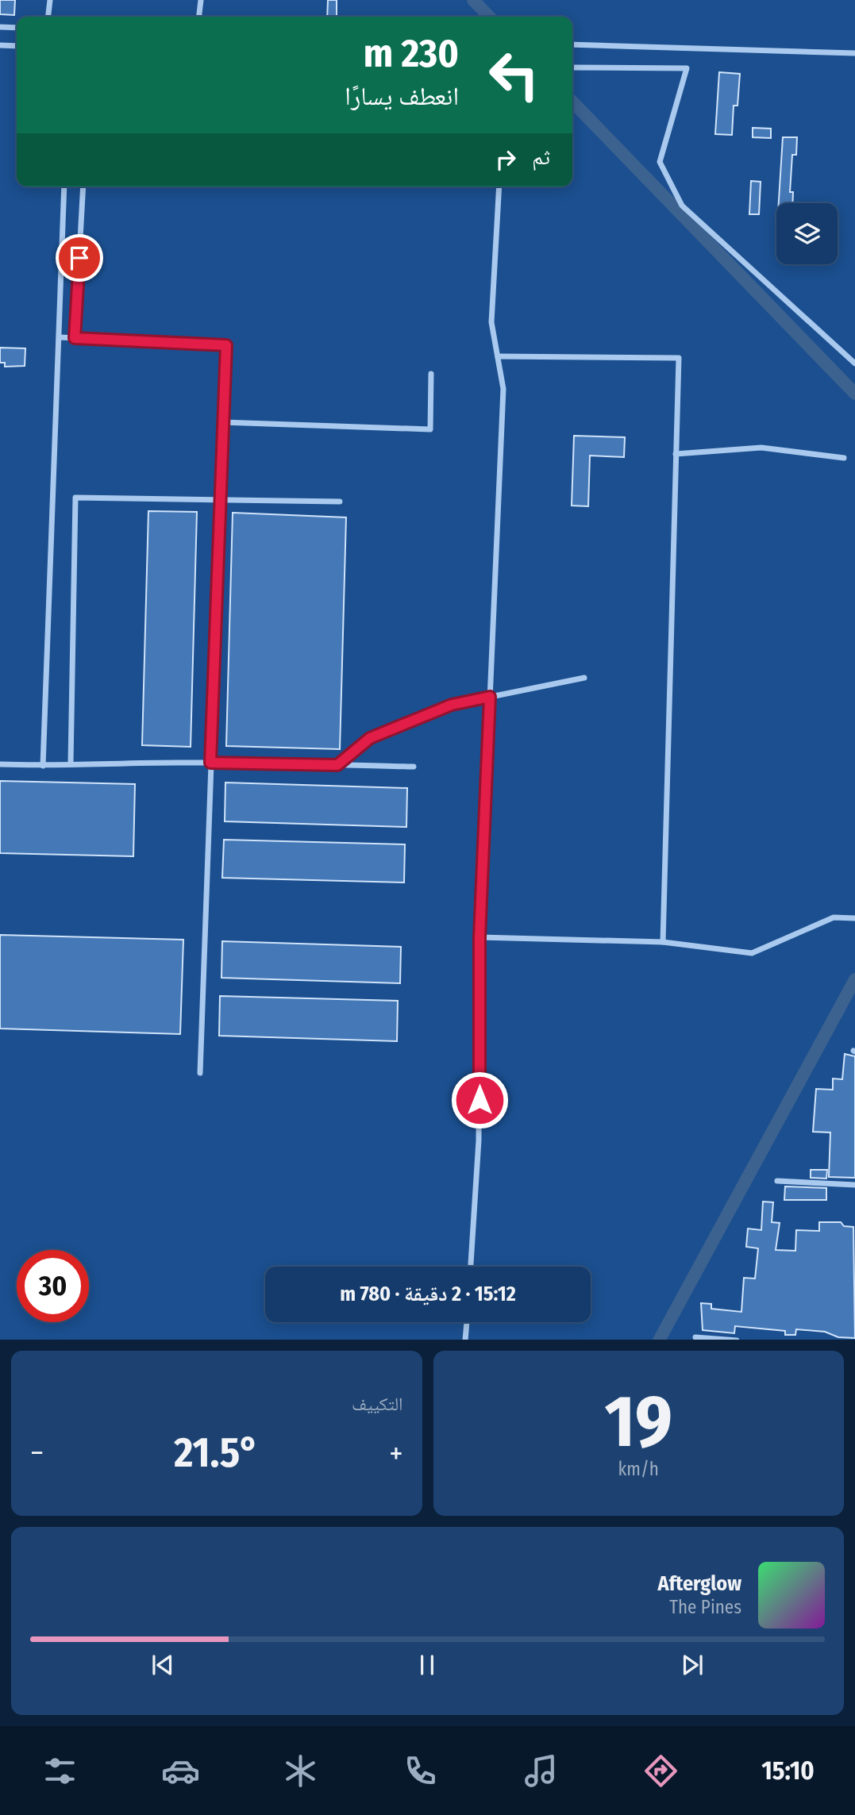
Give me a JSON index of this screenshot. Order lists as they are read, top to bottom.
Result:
{
  "page": {
    "turn": ["230 m", "انعطف يسارًا"],
    "then": "ثم",
    "limit": "30",
    "trip": "15:12 · 2 دقيقة · 780 m",
    "tile": [
      ["19", "km/h"],
      "التكييف"
    ],
    "heat": ["−", "21.5°", "+"],
    "song": ["Afterglow", "The Pines"],
    "tabs": "15:10"
  }
}
